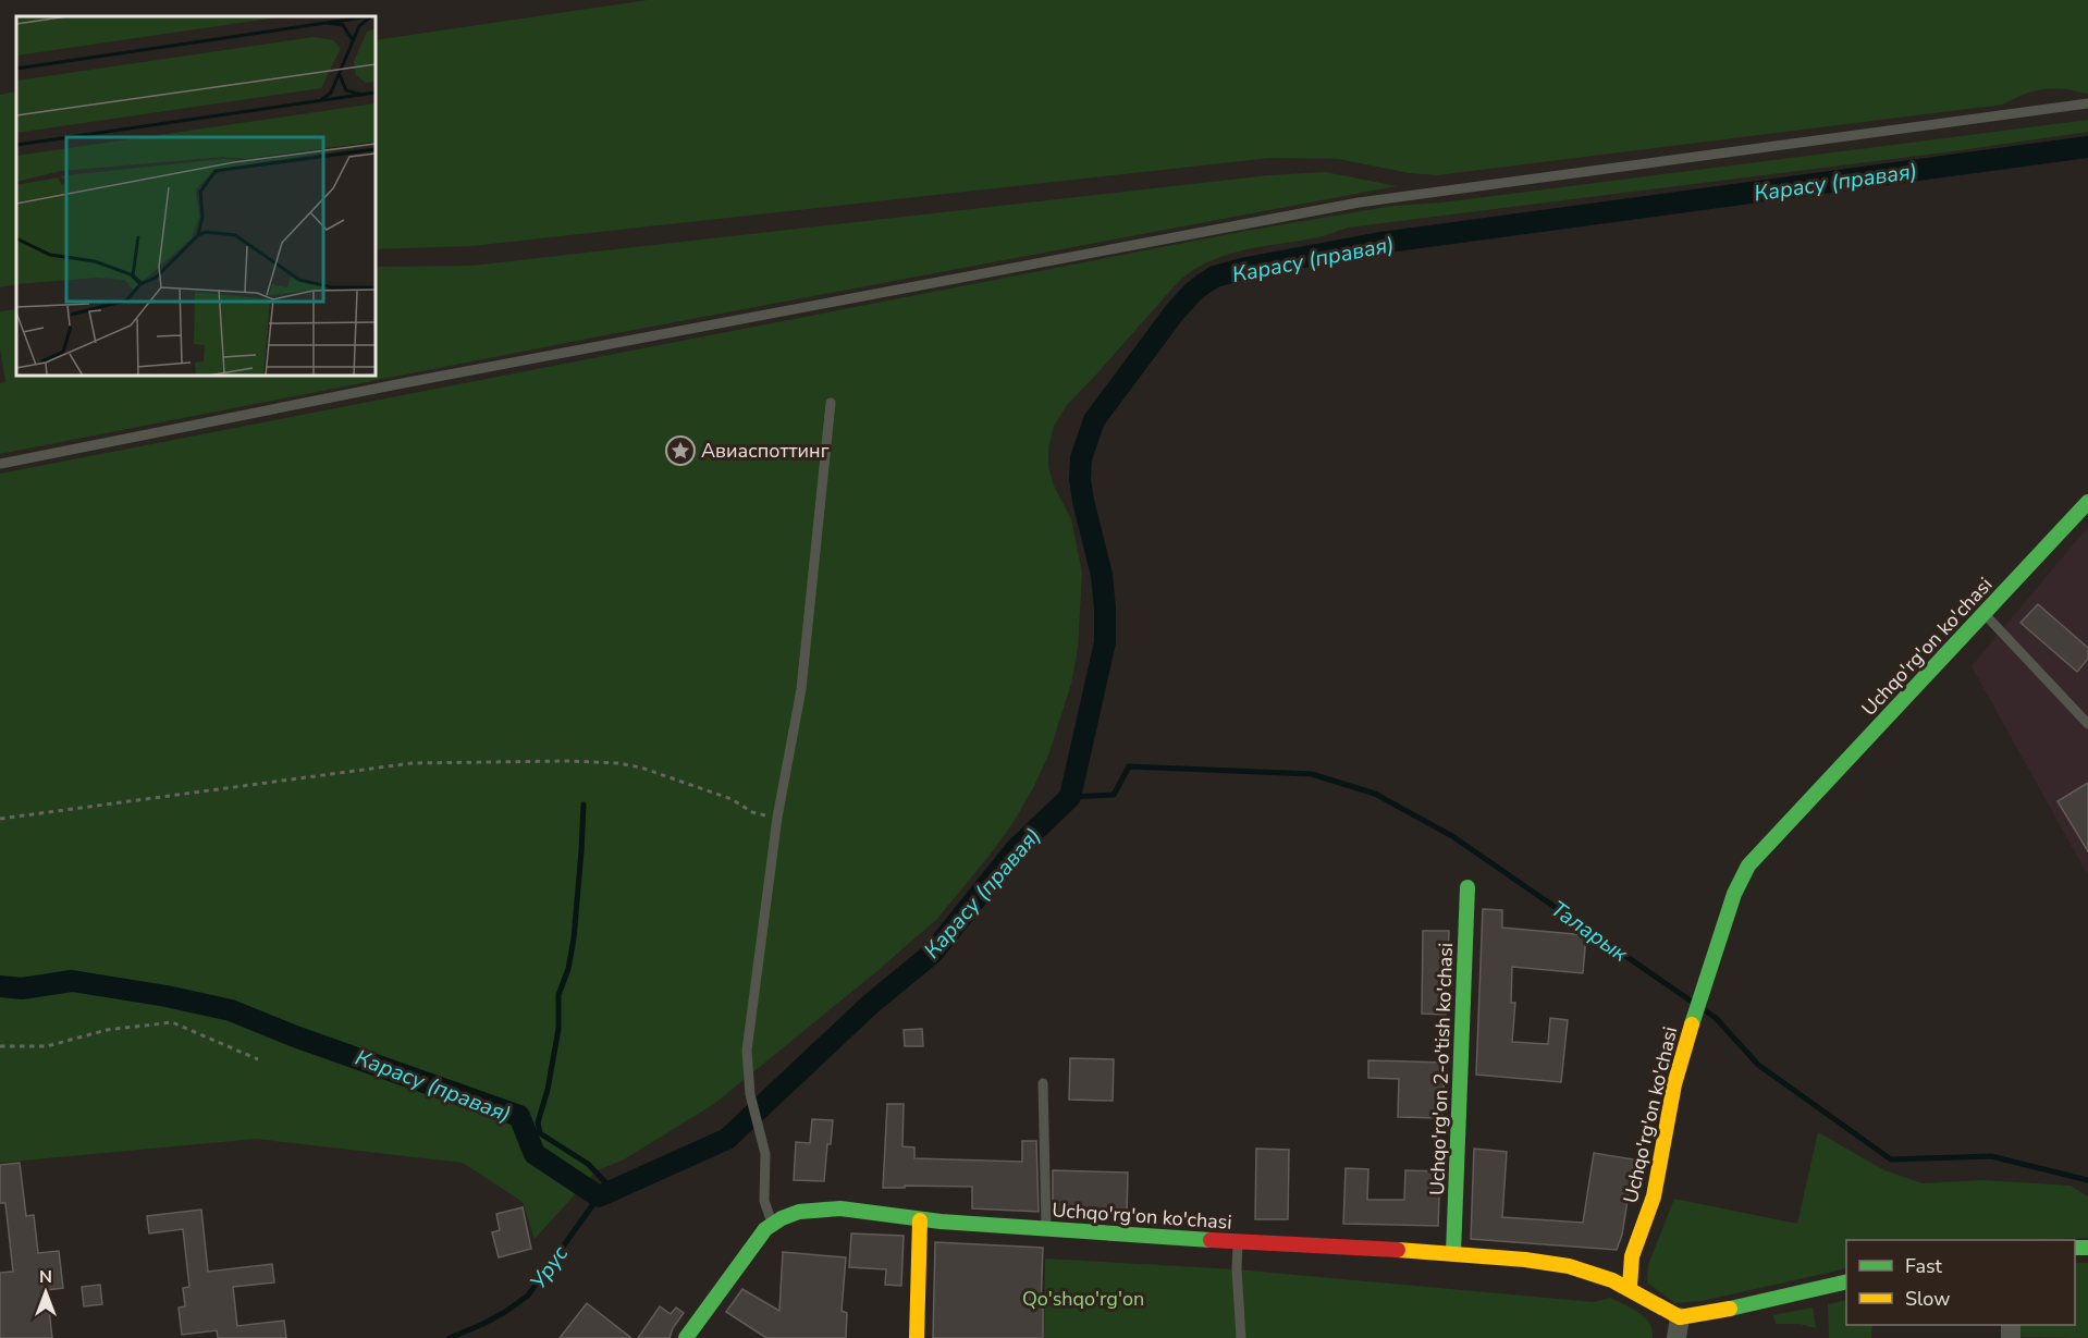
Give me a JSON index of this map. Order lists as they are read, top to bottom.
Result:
{
  "streets": {
    "street": ["Uchqo'rg'on ko'chasi", "Uchqo'rg'on 2-o'tish ko'chasi"]
  },
  "crossings": [
    ["Uchqo'rg'on ko'chasi", "Uchqo'rg'on 2-o'tish ko'chasi"]
  ],
  "water": ["Карасу (правая)", "Таларык", "Урус"],
  "parks": ["Qo'shqo'rg'on"],
  "places": {
    "place": ["Авиаспоттинг"]
  },
  "legend": ["Fast", "Slow"],
  "north": "top"
}
